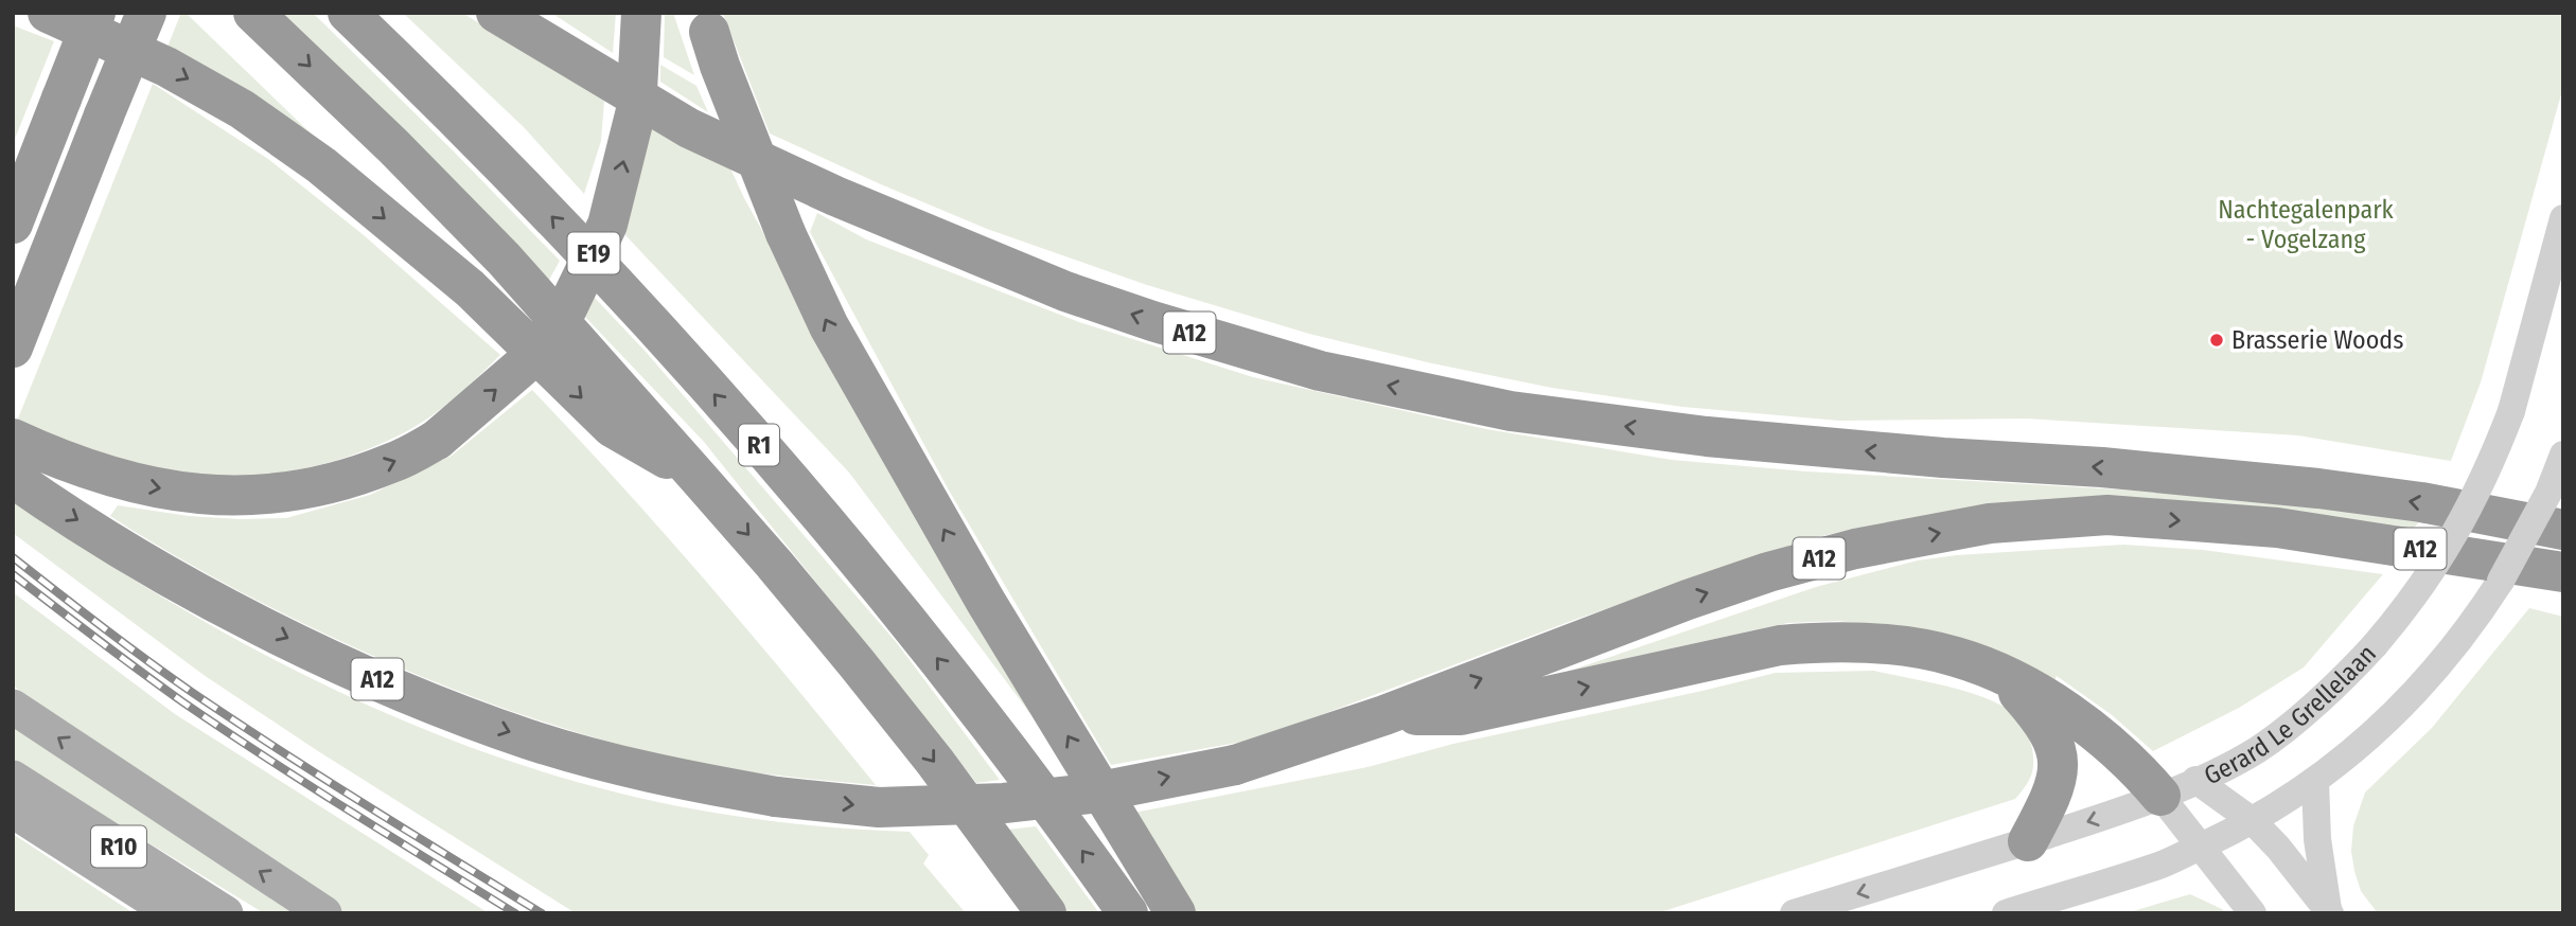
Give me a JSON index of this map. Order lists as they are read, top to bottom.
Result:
{
  "streets": {
    "highway": ["E19", "A12", "R1"],
    "main road": ["R10"],
    "street": ["Gerard Le Grellelaan"]
  },
  "parks": ["Nachtegalenpark - Vogelzang"],
  "places": ["Brasserie Woods"]
}
